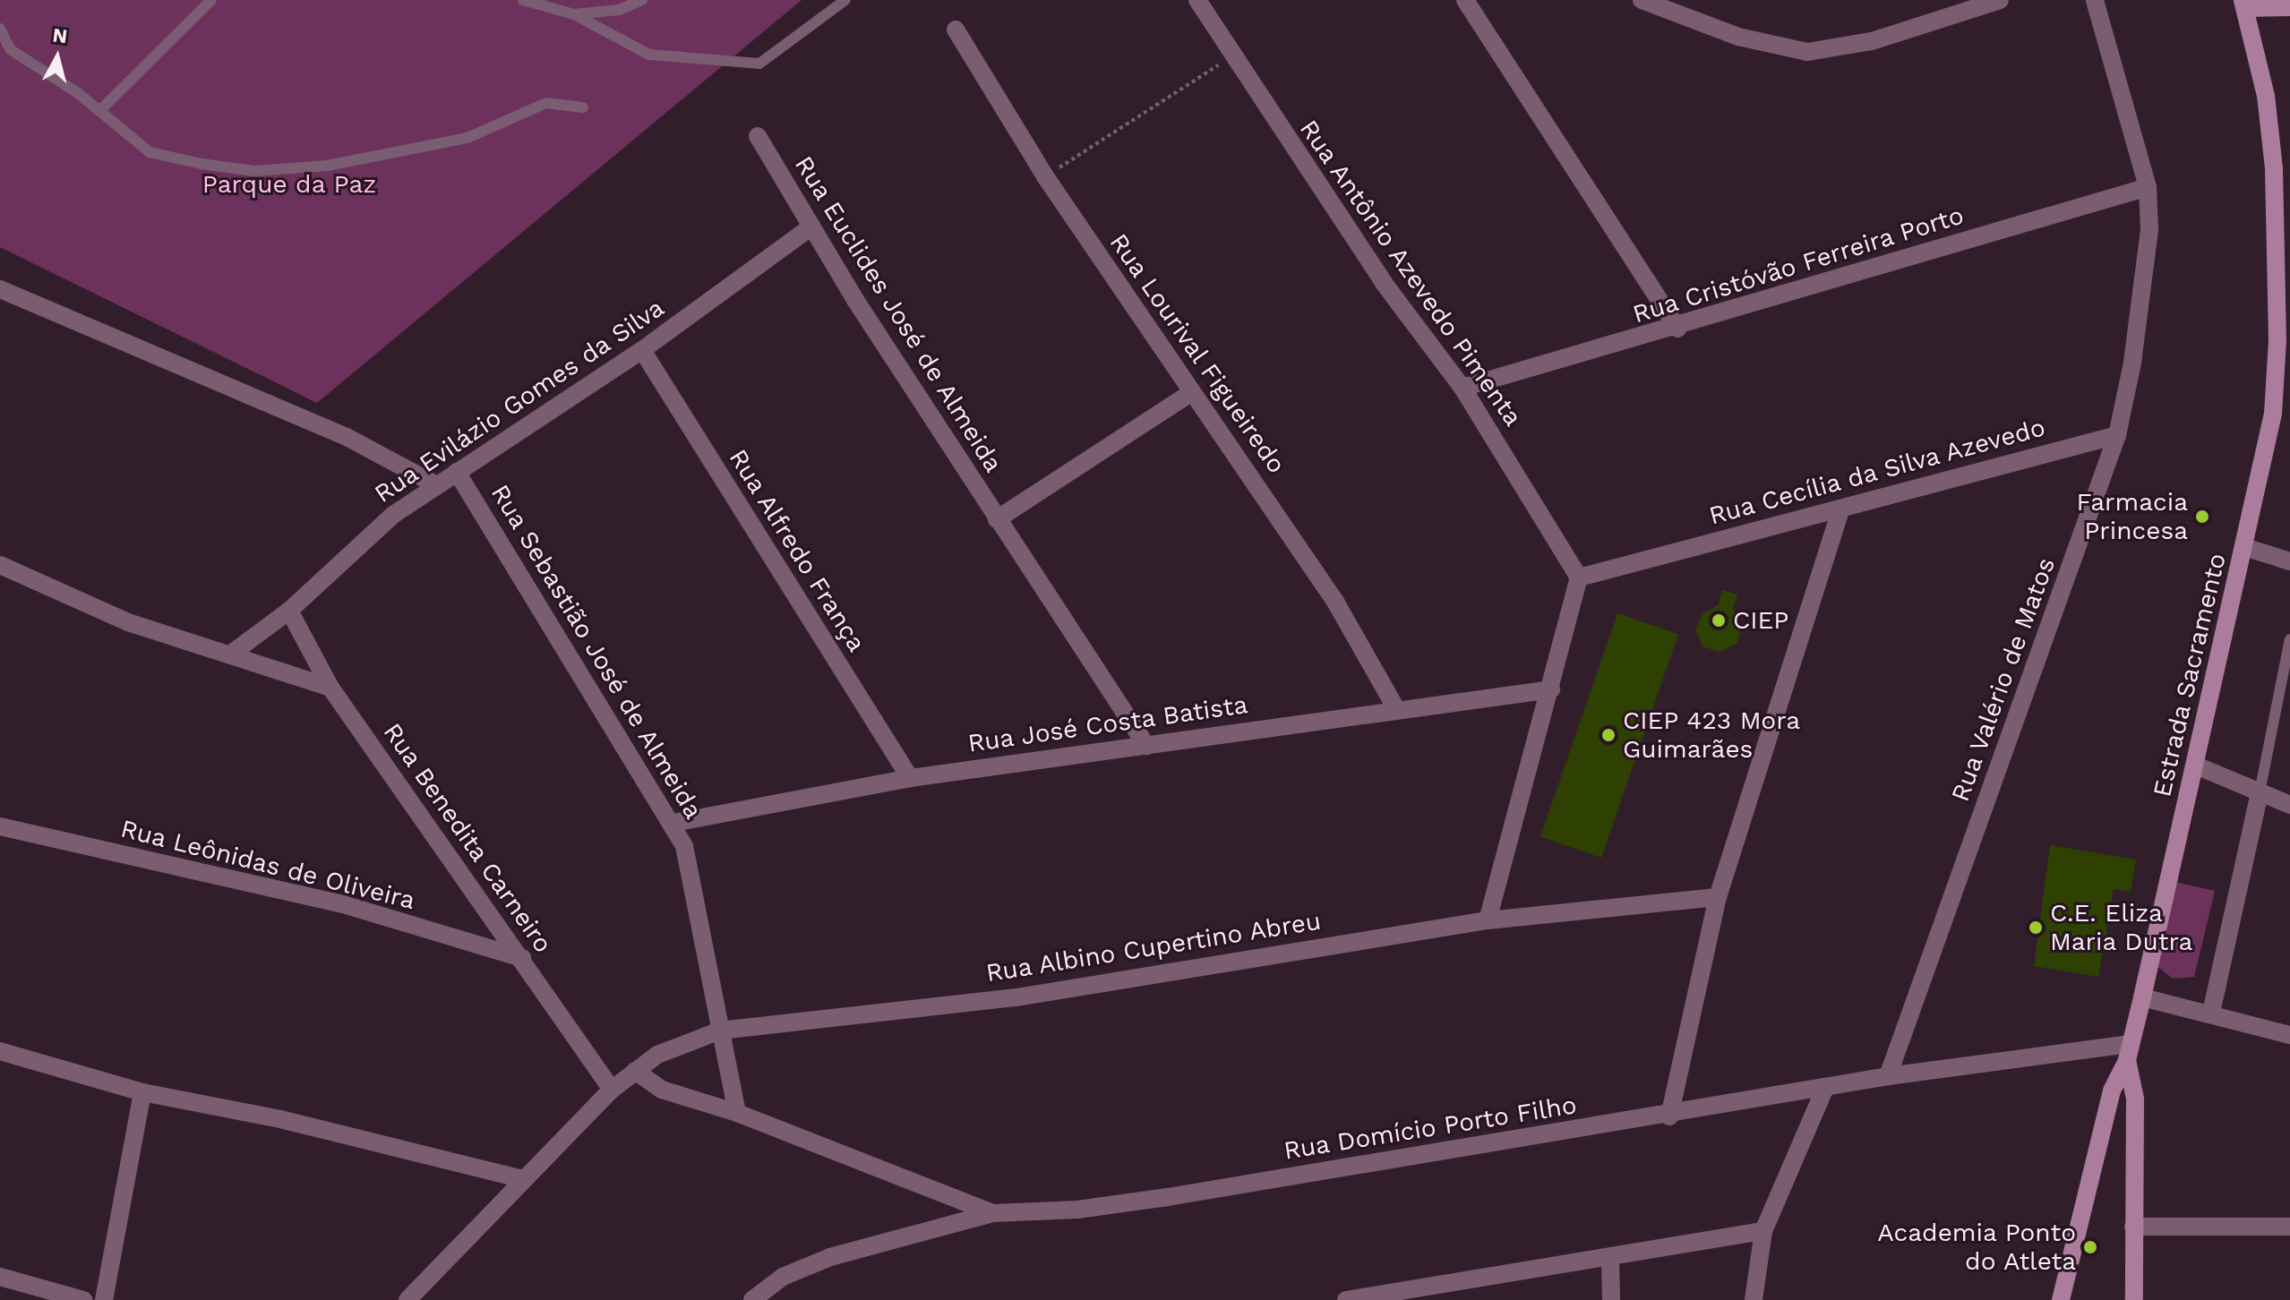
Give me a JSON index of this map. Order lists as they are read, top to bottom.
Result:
{
  "streets": {
    "main road": ["Estrada Sacramento"],
    "street": [
      "Rua Cristóvão Ferreira Porto",
      "Rua Antônio Azevedo Pimenta",
      "Rua Euclides José de Almeida",
      "Rua Lourival Figueiredo",
      "Rua Evilázio Gomes da Silva",
      "Rua Cecília da Silva Azevedo",
      "Rua Alfredo França",
      "Rua Sebastião José de Almeida",
      "Rua Valério de Matos",
      "Rua José Costa Batista",
      "Rua Benedita Carneiro",
      "Rua Leônidas de Oliveira",
      "Rua Albino Cupertino Abreu",
      "Rua Domício Porto Filho"
    ]
  },
  "crossings": [
    ["Rua Cristóvão Ferreira Porto", "Rua Antônio Azevedo Pimenta"],
    ["Rua Cristóvão Ferreira Porto", "Rua Valério de Matos"],
    ["Rua Antônio Azevedo Pimenta", "Rua Cecília da Silva Azevedo"],
    ["Rua Euclides José de Almeida", "Rua Evilázio Gomes da Silva"],
    ["Rua Euclides José de Almeida", "Rua José Costa Batista"],
    ["Rua Lourival Figueiredo", "Rua José Costa Batista"],
    ["Rua Evilázio Gomes da Silva", "Rua Alfredo França"],
    ["Rua Evilázio Gomes da Silva", "Rua Sebastião José de Almeida"],
    ["Rua Evilázio Gomes da Silva", "Rua Benedita Carneiro"],
    ["Rua Cecília da Silva Azevedo", "Rua Valério de Matos"],
    ["Rua Alfredo França", "Rua José Costa Batista"],
    ["Rua Sebastião José de Almeida", "Rua José Costa Batista"],
    ["Rua Sebastião José de Almeida", "Rua Albino Cupertino Abreu"],
    ["Estrada Sacramento", "Rua Domício Porto Filho"],
    ["Rua Valério de Matos", "Rua Domício Porto Filho"],
    ["Rua Benedita Carneiro", "Rua Leônidas de Oliveira"],
    ["Rua Benedita Carneiro", "Rua Albino Cupertino Abreu"]
  ],
  "parks": ["Parque da Paz"],
  "places": [
    "Farmacia Princesa",
    "CIEP",
    "CIEP 423 Mora Guimarães",
    "C.E. Eliza Maria Dutra",
    "Academia Ponto do Atleta"
  ],
  "north": "top"
}
